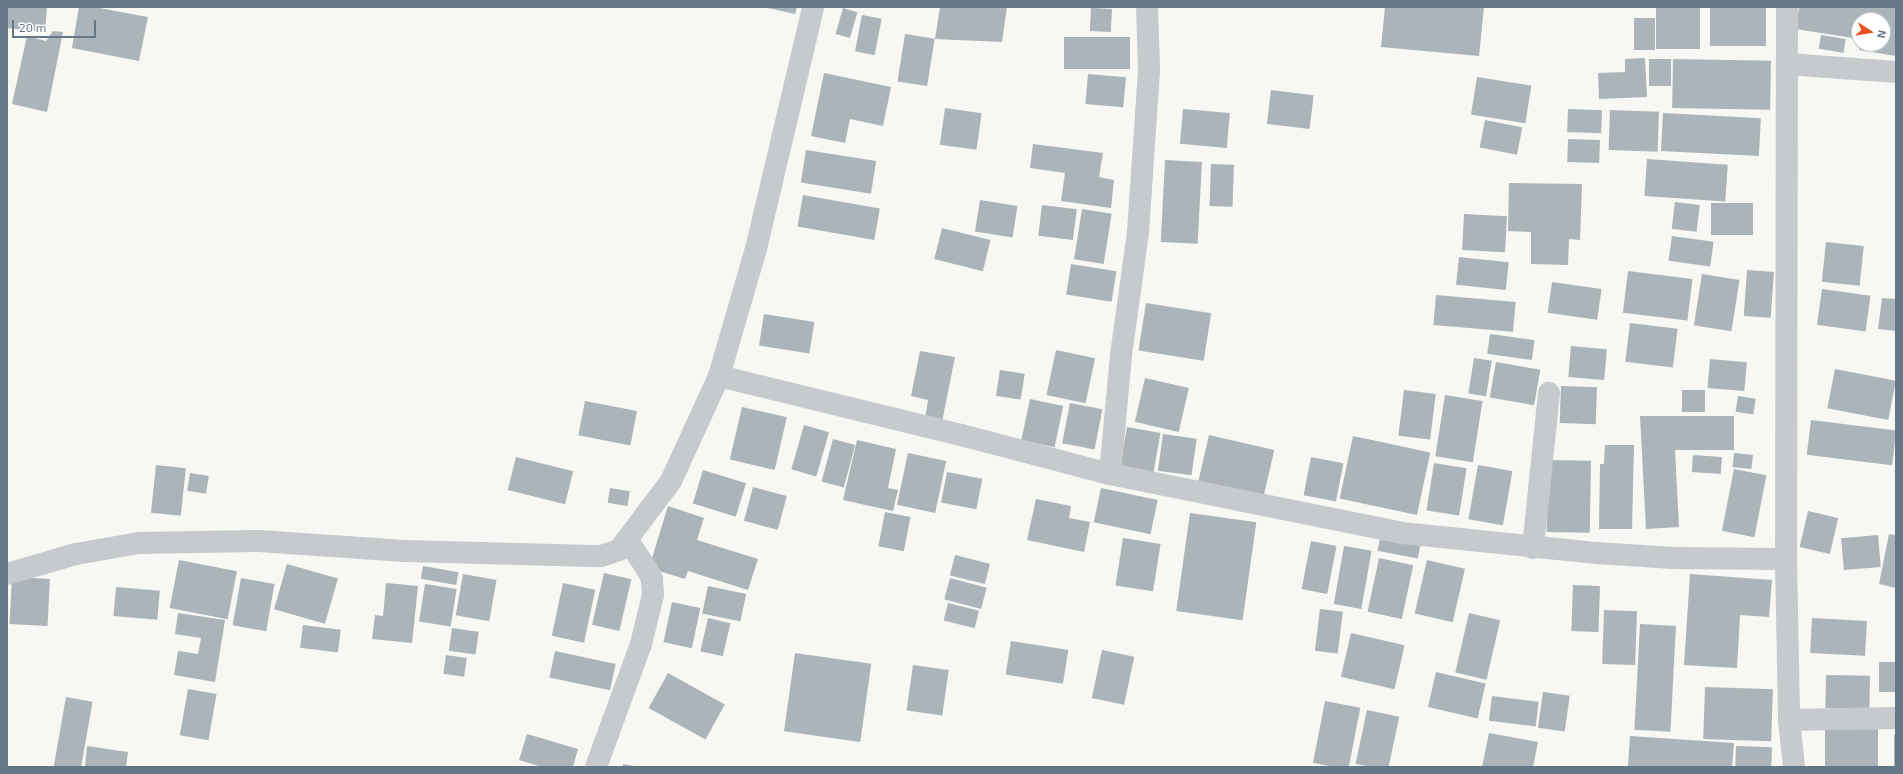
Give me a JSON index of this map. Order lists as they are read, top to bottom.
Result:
{
  "scale_bar": "20 m",
  "north": "right"
}
